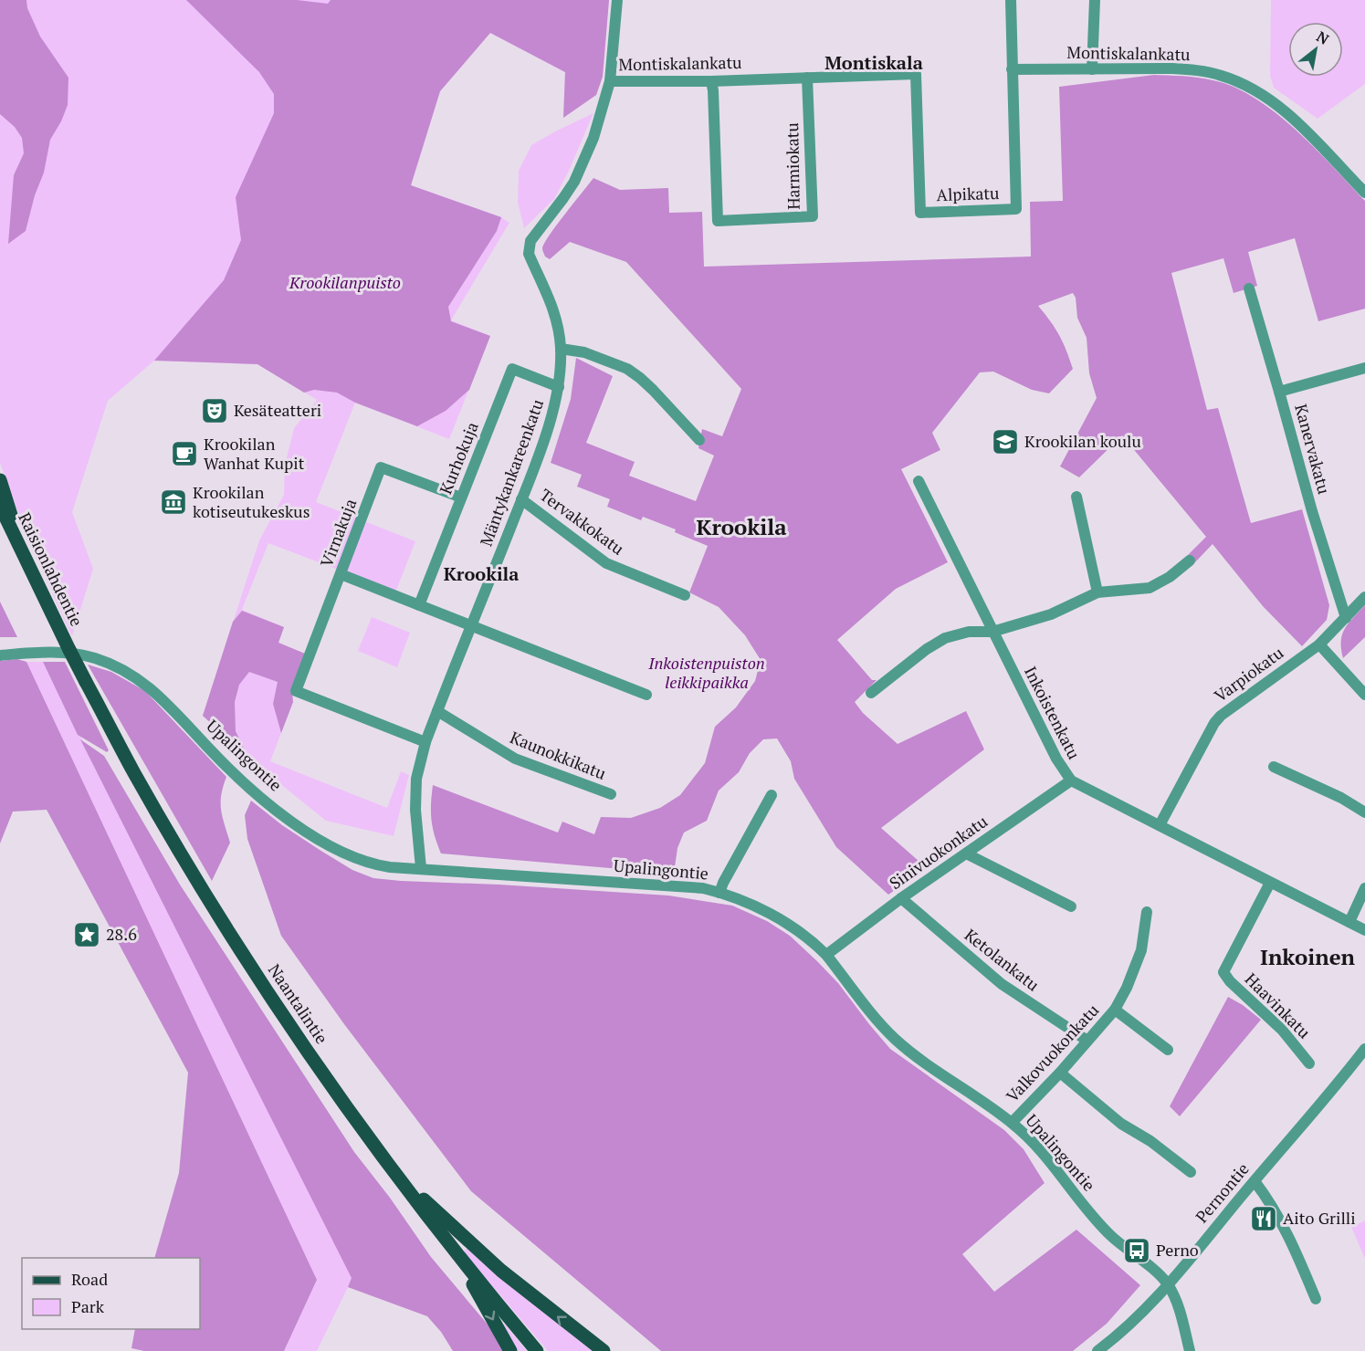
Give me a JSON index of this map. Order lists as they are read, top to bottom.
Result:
{
  "streets": {
    "main road": ["Raisionlahdentie", "Naantalintie"],
    "street": [
      "Montiskalankatu",
      "Harmiokatu",
      "Alpikatu",
      "Kanervakatu",
      "Kurhokuja",
      "Mäntykankareenkatu",
      "Tervakkokatu",
      "Virnakuja",
      "Varpiokatu",
      "Inkoistenkatu",
      "Upalingontie",
      "Kaunokkikatu",
      "Sinivuokonkatu",
      "Ketolankatu",
      "Haavinkatu",
      "Valkovuokonkatu",
      "Pernontie"
    ]
  },
  "crossings": [
    ["Montiskalankatu", "Harmiokatu"],
    ["Montiskalankatu", "Alpikatu"],
    ["Montiskalankatu", "Mäntykankareenkatu"],
    ["Kanervakatu", "Varpiokatu"],
    ["Kurhokuja", "Mäntykankareenkatu"],
    ["Kurhokuja", "Virnakuja"],
    ["Mäntykankareenkatu", "Tervakkokatu"],
    ["Mäntykankareenkatu", "Virnakuja"],
    ["Mäntykankareenkatu", "Upalingontie"],
    ["Mäntykankareenkatu", "Kaunokkikatu"],
    ["Raisionlahdentie", "Naantalintie"],
    ["Varpiokatu", "Inkoistenkatu"],
    ["Inkoistenkatu", "Sinivuokonkatu"],
    ["Inkoistenkatu", "Haavinkatu"],
    ["Upalingontie", "Sinivuokonkatu"],
    ["Upalingontie", "Valkovuokonkatu"],
    ["Upalingontie", "Pernontie"],
    ["Sinivuokonkatu", "Ketolankatu"],
    ["Ketolankatu", "Valkovuokonkatu"]
  ],
  "districts": [
    "Montiskala",
    "Krookila",
    "Krookila",
    "Inkoinen"
  ],
  "parks": ["Krookilanpuisto", "Inkoistenpuiston leikkipaikka"],
  "places": {
    "theatre": ["Kesäteatteri"],
    "school or university": ["Krookilan koulu"],
    "cafe": ["Krookilan Wanhat Kupit"],
    "museum": ["Krookilan kotiseutukeskus"],
    "place": ["28.6"],
    "restaurant": ["Aito Grilli"],
    "bus stop": ["Perno"]
  },
  "legend": ["Road", "Park"],
  "north": "top right"
}
